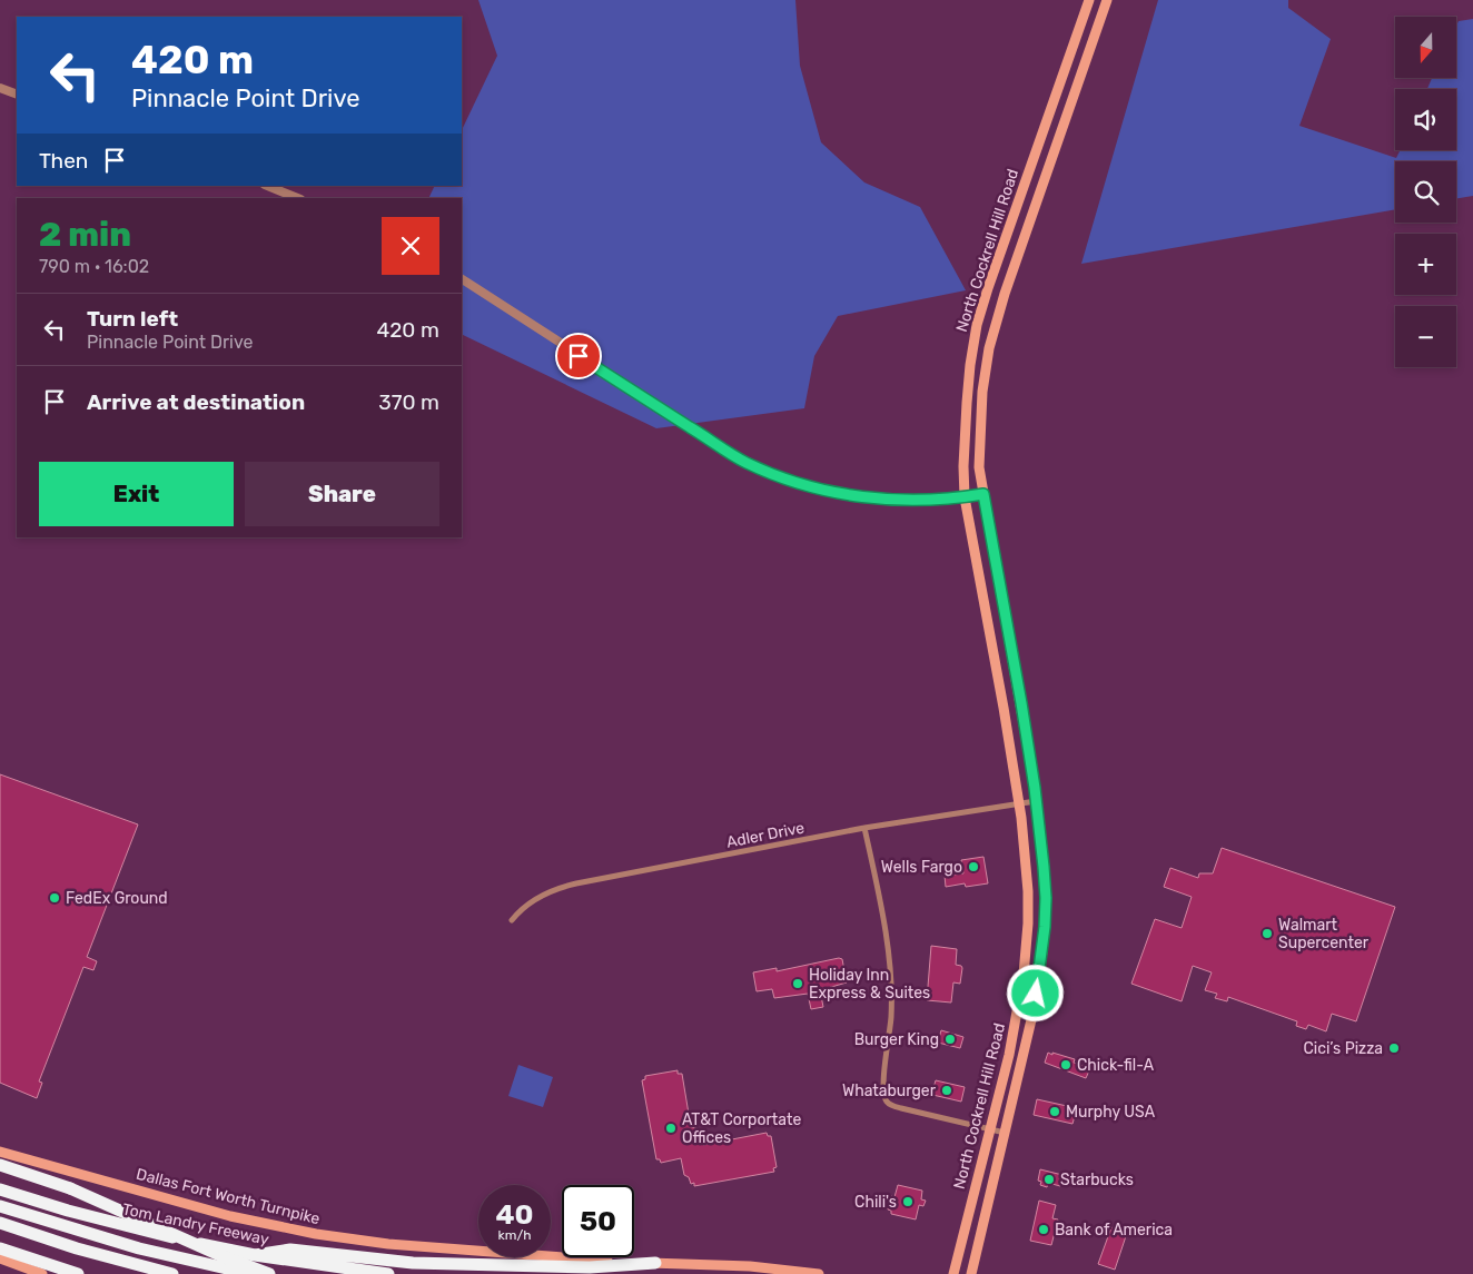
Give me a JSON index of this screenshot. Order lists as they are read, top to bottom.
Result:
{
  "streets": {
    "highway": ["Tom Landry Freeway"],
    "main road": ["North Cockrell Hill Road", "Dallas Fort Worth Turnpike"],
    "street": ["Adler Drive"]
  },
  "crossings": [
    ["North Cockrell Hill Road", "Adler Drive"]
  ],
  "places": [
    "Wells Fargo",
    "FedEx Ground",
    "Walmart Supercenter",
    "Holiday Inn Express & Suites",
    "Burger King",
    "Cici’s Pizza",
    "Chick-fil-A",
    "Whataburger",
    "Murphy USA",
    "AT&T Corportate Offices",
    "Starbucks",
    "Chili's",
    "Bank of America"
  ],
  "north": "bottom",
  "page": {
    "map_buttons": ["+", "−"],
    "turn": ["420 m", "Pinnacle Point Drive"],
    "then": "Then",
    "heading": ["2 min", "790 m · 16:02"],
    "list": [
      {
        "name": "Turn left",
        "note": "Pinnacle Point Drive",
        "value": "420 m"
      },
      {
        "name": "Arrive at destination",
        "value": "370 m"
      }
    ],
    "buttons": ["Exit", "Share"],
    "speed": "40 km/h",
    "limit": "50"
  }
}
